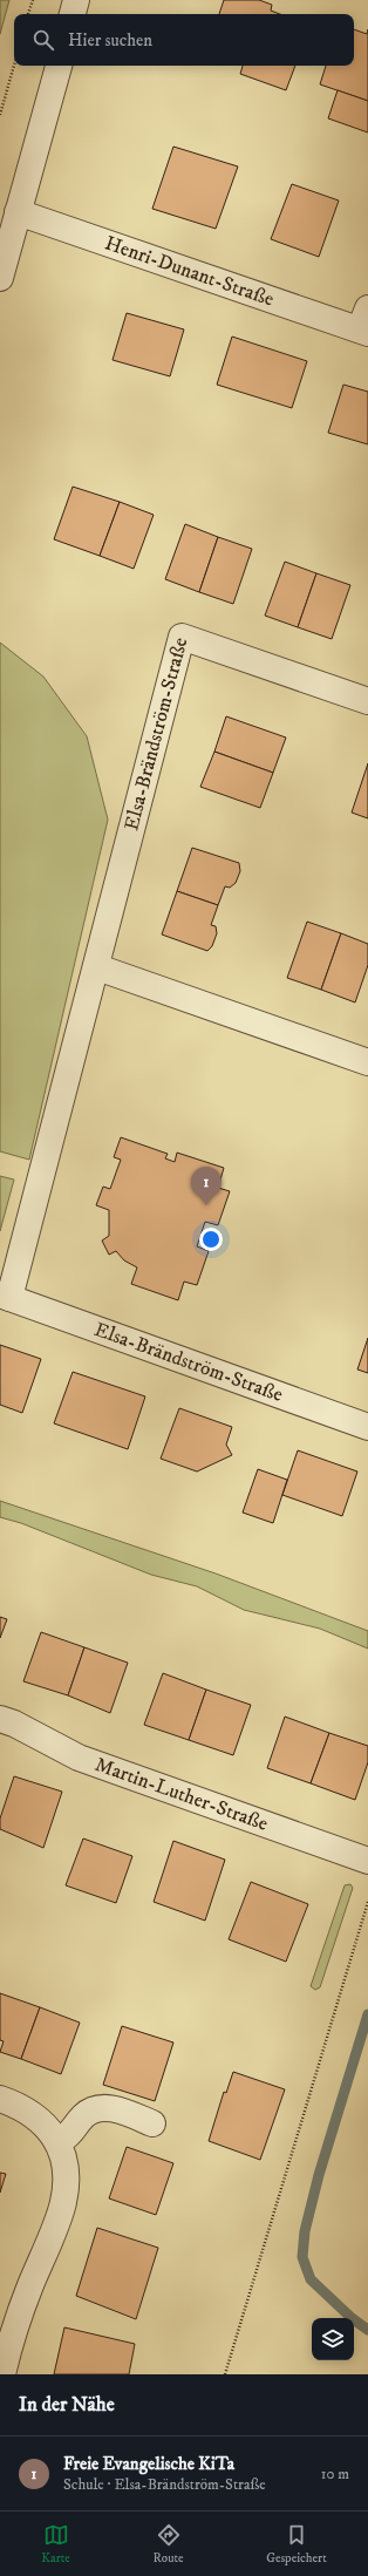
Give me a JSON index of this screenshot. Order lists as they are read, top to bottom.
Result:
{
  "streets": {
    "street": ["Henri-Dunant-Straße", "Elsa-Brändström-Straße", "Martin-Luther-Straße"]
  },
  "page": {
    "search": "Hier suchen",
    "pins": "1",
    "heading": "In der Nähe",
    "list": [
      {
        "mark": "1",
        "name": "Freie Evangelische KiTa",
        "note": "Schule · Elsa-Brändström-Straße",
        "value": "10 m"
      }
    ],
    "nav": ["Karte", "Route", "Gespeichert"]
  }
}
